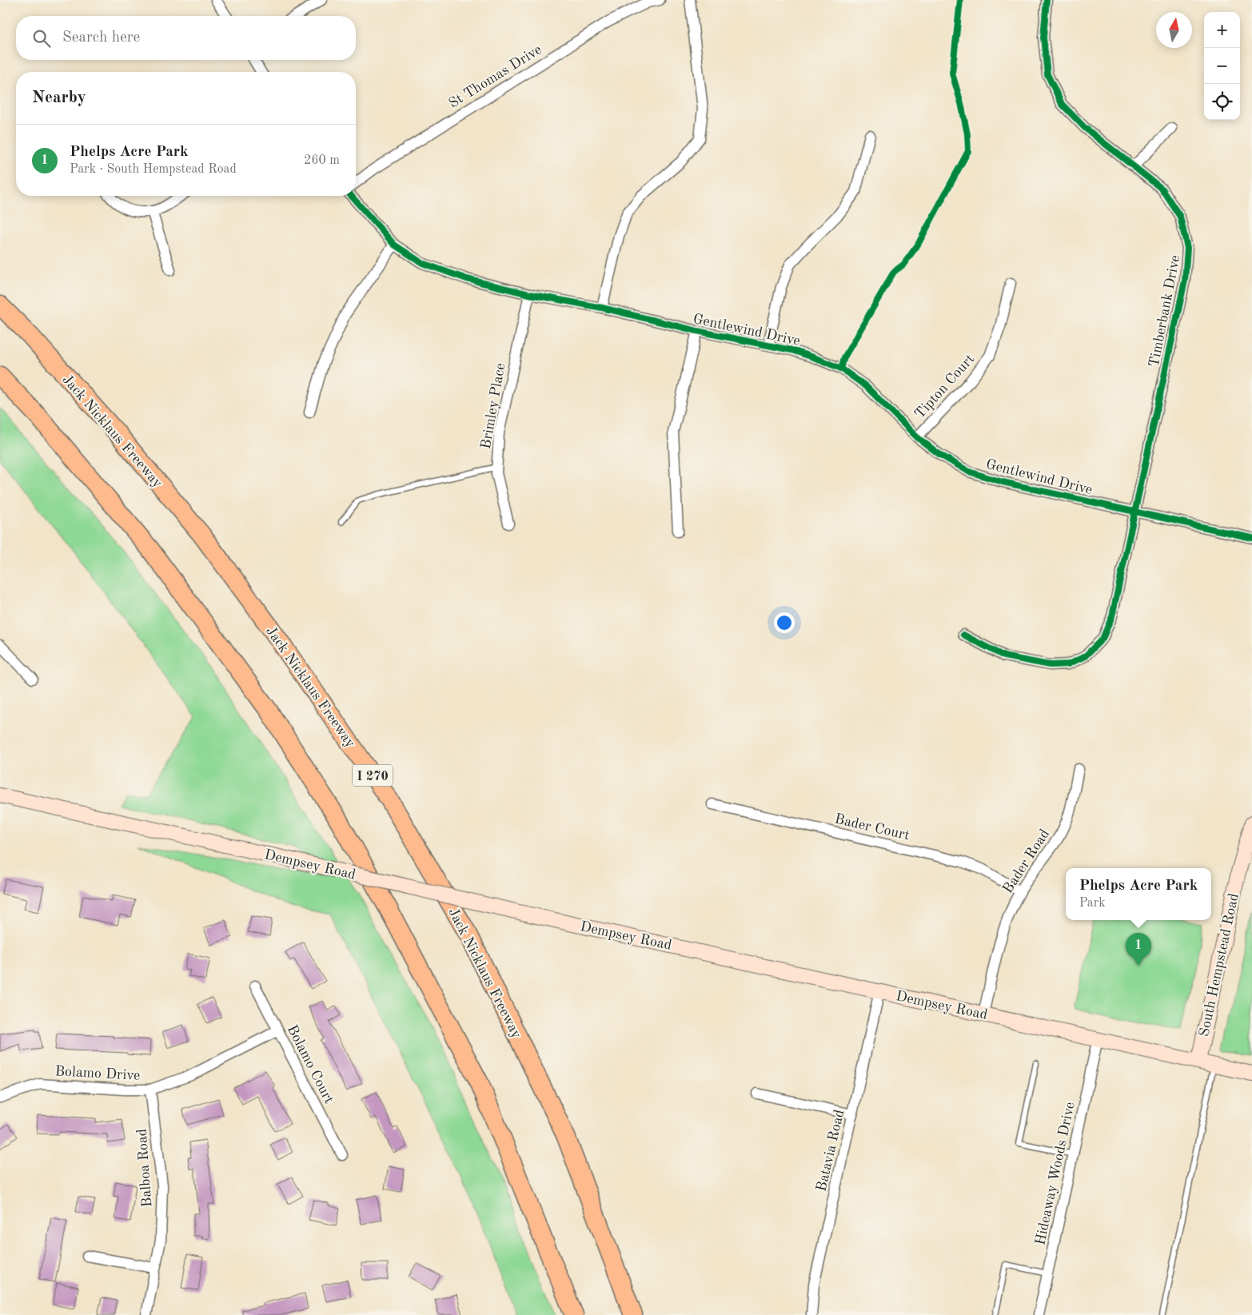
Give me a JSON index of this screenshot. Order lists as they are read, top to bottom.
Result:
{
  "streets": {
    "highway": ["Jack Nicklaus Freeway", "I 270"],
    "main road": ["Dempsey Road", "South Hempstead Road"],
    "street": [
      "St Thomas Drive",
      "Timberbank Drive",
      "Gentlewind Drive",
      "Tipton Court",
      "Brimley Place",
      "Bader Court",
      "Bader Road",
      "Bolamo Court",
      "Bolamo Drive",
      "Batavia Road",
      "Balboa Road",
      "Hideaway Woods Drive"
    ]
  },
  "crossings": [
    ["Timberbank Drive", "Gentlewind Drive"],
    ["Gentlewind Drive", "Tipton Court"],
    ["Gentlewind Drive", "Brimley Place"],
    ["Bader Court", "Bader Road"],
    ["Bader Road", "Dempsey Road"],
    ["Dempsey Road", "South Hempstead Road"],
    ["Dempsey Road", "Batavia Road"],
    ["Dempsey Road", "Hideaway Woods Drive"],
    ["Bolamo Court", "Bolamo Drive"],
    ["Bolamo Drive", "Balboa Road"]
  ],
  "north": "top",
  "page": {
    "map_buttons": ["+", "−"],
    "search": "Search here",
    "heading": "Nearby",
    "list": [
      {
        "mark": "1",
        "name": "Phelps Acre Park",
        "note": "Park · South Hempstead Road",
        "value": "260 m"
      }
    ],
    "popup": ["Phelps Acre Park", "Park"],
    "pins": "1"
  }
}
